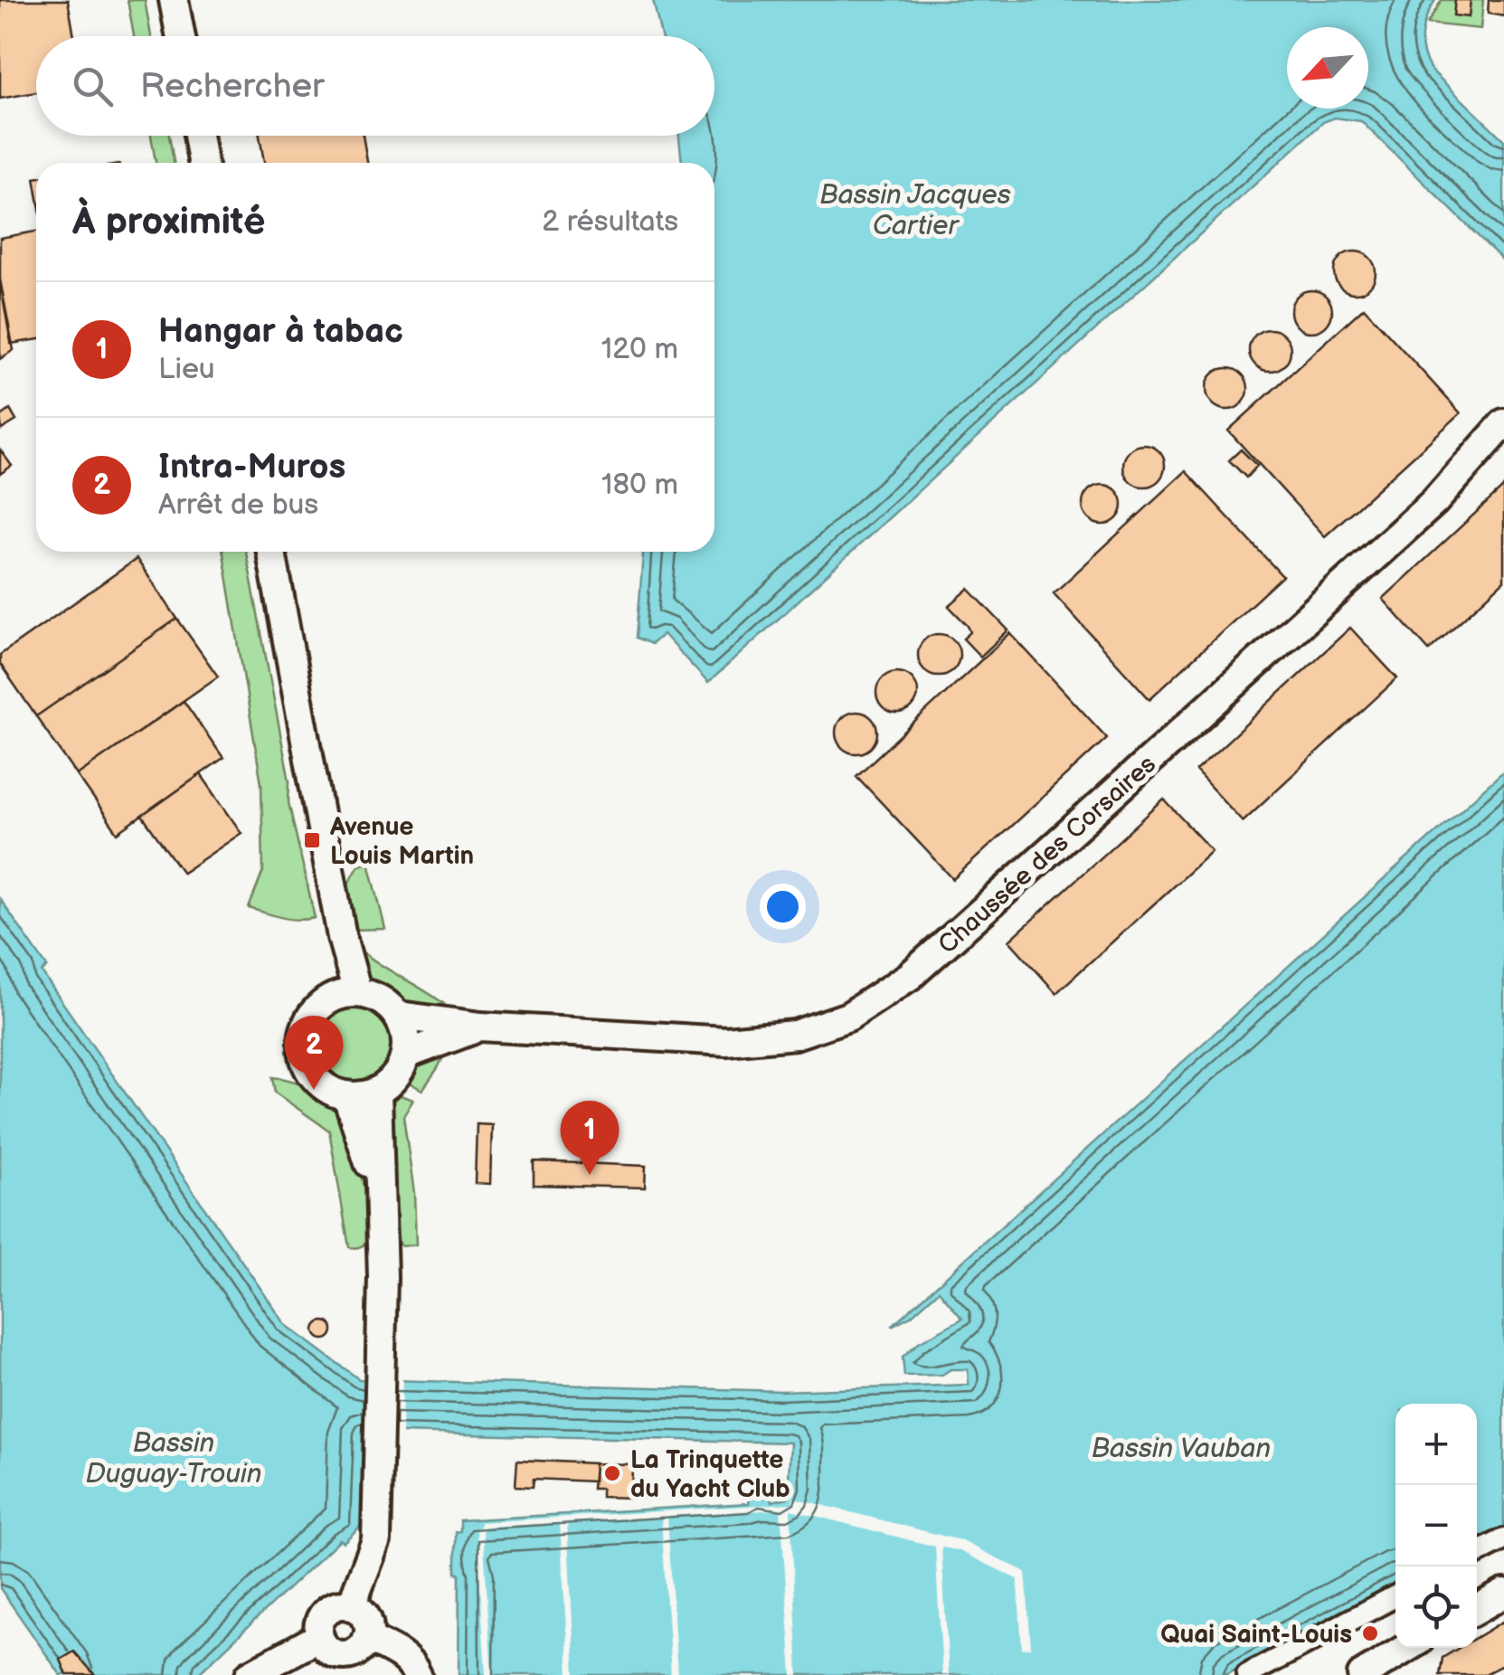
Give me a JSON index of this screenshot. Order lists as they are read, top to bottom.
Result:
{
  "streets": {
    "street": ["Chaussée des Corsaires"]
  },
  "water": ["Bassin Jacques Cartier", "Bassin Duguay-Trouin", "Bassin Vauban"],
  "places": {
    "transit": ["Avenue Louis Martin"],
    "other": ["La Trinquette du Yacht Club", "Quai Saint-Louis"]
  },
  "north": "bottom left",
  "page": {
    "search": "Rechercher",
    "heading": ["À proximité", "2 résultats"],
    "list": [
      {
        "mark": "1",
        "name": "Hangar à tabac",
        "note": "Lieu",
        "value": "120 m"
      },
      {
        "mark": "2",
        "name": "Intra-Muros",
        "note": "Arrêt de bus",
        "value": "180 m"
      }
    ],
    "pins": ["2", "1"],
    "map_buttons": ["+", "−"]
  }
}
